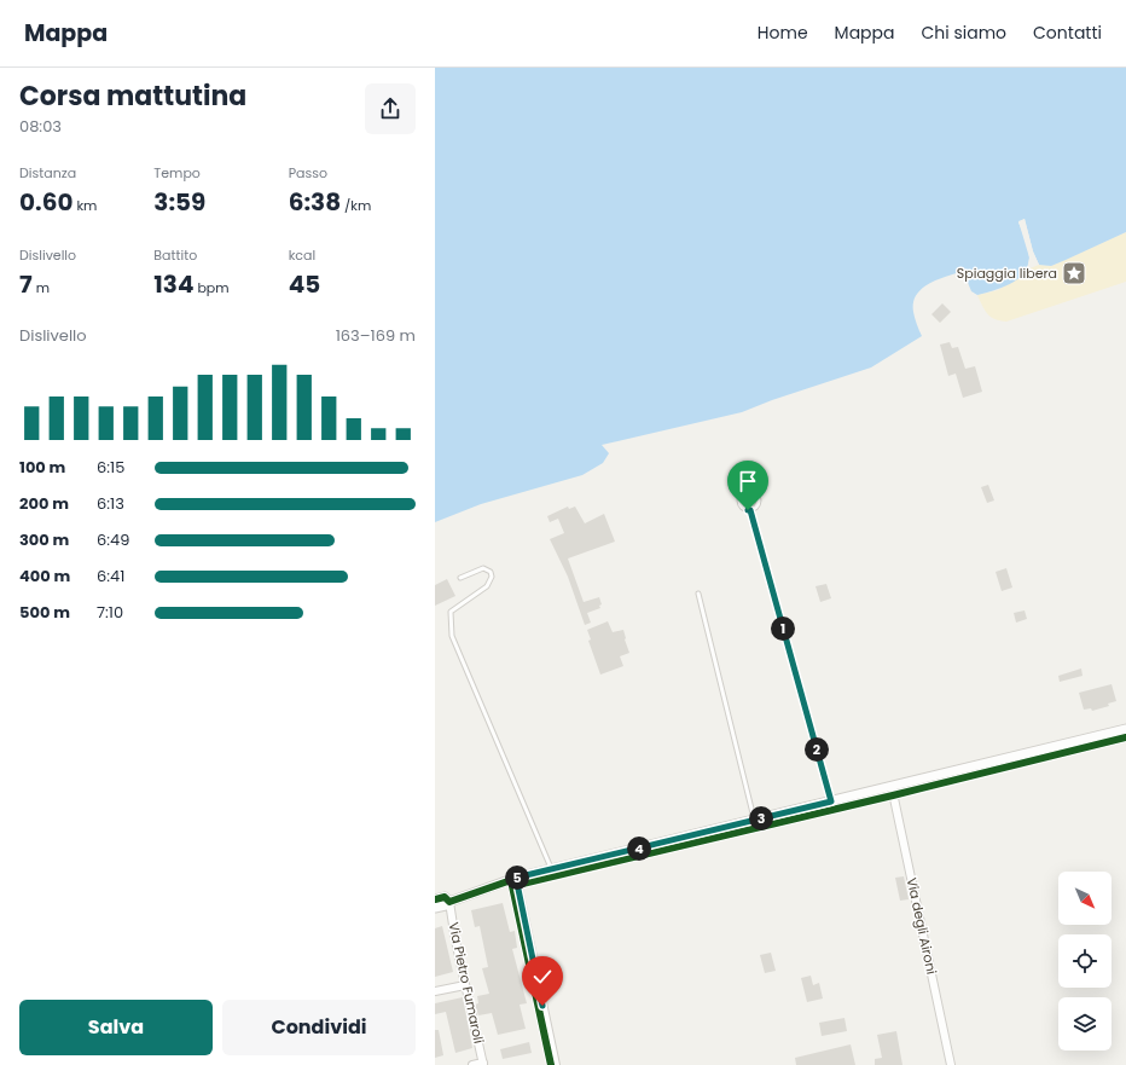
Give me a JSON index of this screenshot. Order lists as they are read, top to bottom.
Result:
{
  "streets": {
    "street": ["Via degli Aironi", "Via Pietro Fumaroli"]
  },
  "places": {
    "place": ["Spiaggia libera"]
  },
  "north": "bottom right",
  "page": {
    "header": "Mappa",
    "nav": [
      "Home",
      "Mappa",
      "Chi siamo",
      "Contatti"
    ],
    "heading": ["Corsa mattutina", "08:03"],
    "stats": [
      ["Distanza", "0.60 km"],
      ["Tempo", "3:59"],
      ["Passo", "6:38 /km"],
      ["Dislivello", "7 m"],
      ["Battito", "134 bpm"],
      ["kcal", "45"]
    ],
    "chart": ["Dislivello", "163–169 m"],
    "list": [
      {
        "name": "100 m",
        "note": "6:15"
      },
      {
        "name": "200 m",
        "note": "6:13"
      },
      {
        "name": "300 m",
        "note": "6:49"
      },
      {
        "name": "400 m",
        "note": "6:41"
      },
      {
        "name": "500 m",
        "note": "7:10"
      }
    ],
    "pins": [
      "1",
      "2",
      "3",
      "4",
      "5"
    ],
    "buttons": ["Salva", "Condividi"]
  }
}
